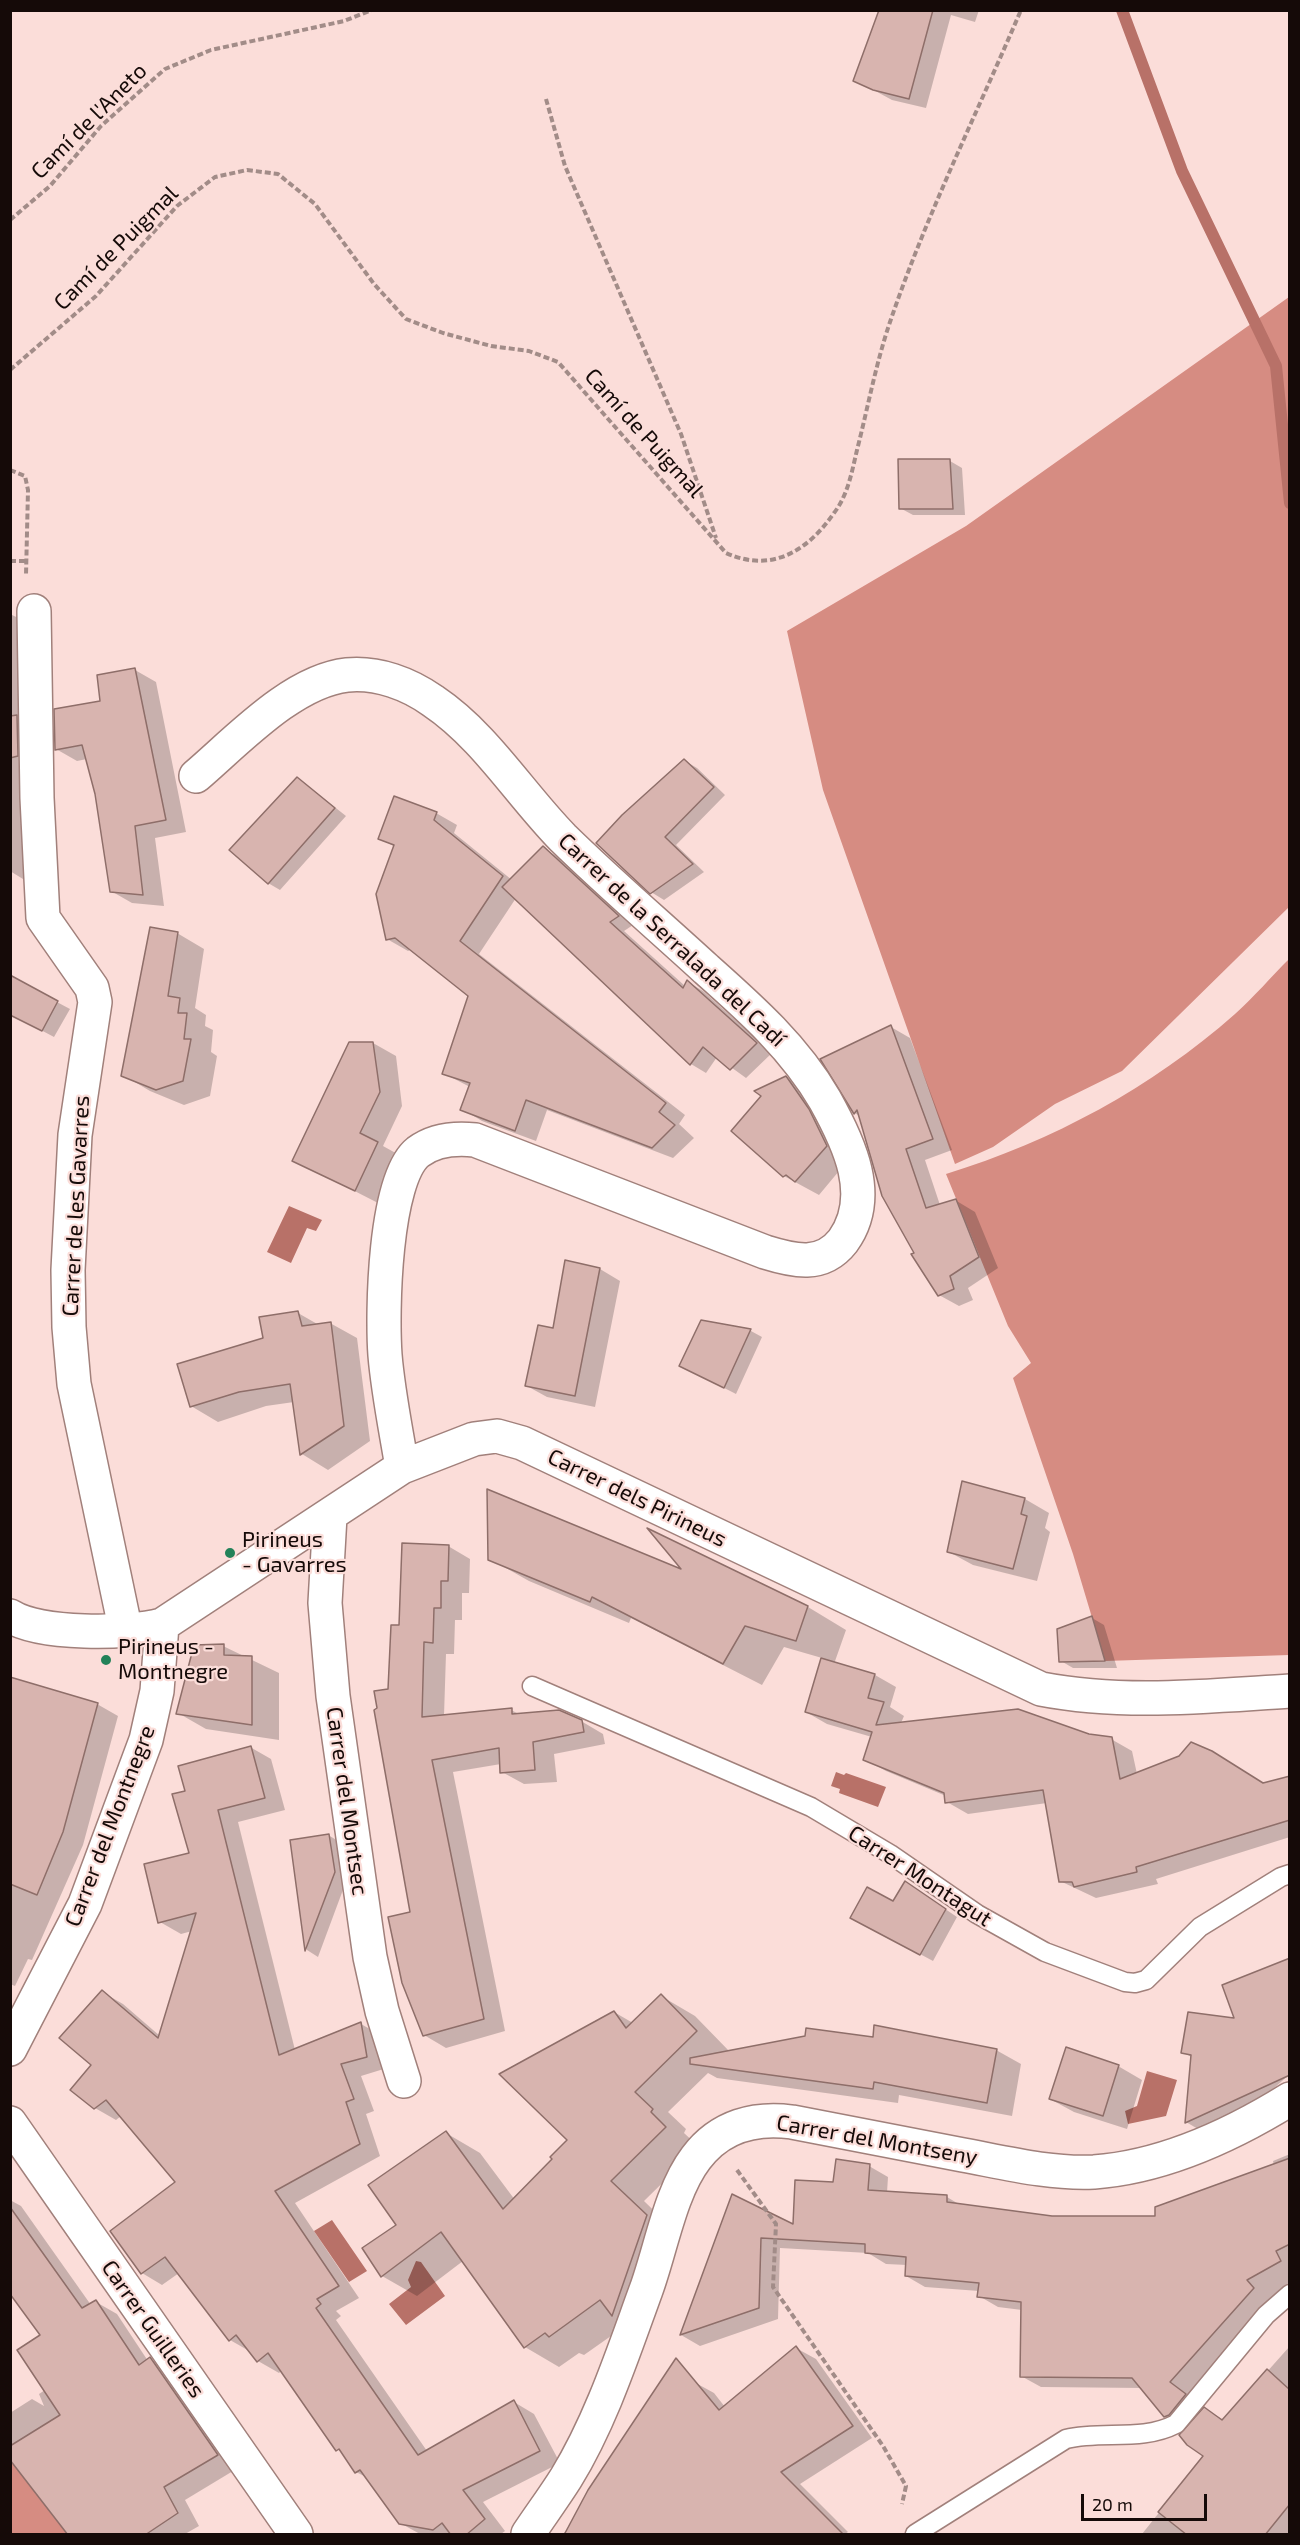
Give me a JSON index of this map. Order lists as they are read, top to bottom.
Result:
{
  "streets": {
    "street": [
      "Carrer de la Serralada del Cadí",
      "Carrer de les Gavarres",
      "Carrer dels Pirineus",
      "Carrer del Montsec",
      "Carrer del Montnegre",
      "Carrer del Montseny",
      "Carrer Guilleries"
    ],
    "lane": ["Carrer Montagut"],
    "path": ["Camí de l'Aneto", "Camí de Puigmal"]
  },
  "crossings": [
    ["Carrer de la Serralada del Cadí", "Carrer dels Pirineus"],
    ["Carrer de les Gavarres", "Carrer dels Pirineus"],
    ["Carrer dels Pirineus", "Carrer del Montsec"],
    ["Carrer dels Pirineus", "Carrer del Montnegre"]
  ],
  "places": ["Pirineus - Gavarres", "Pirineus - Montnegre"],
  "scale_bar": "20 m"
}
